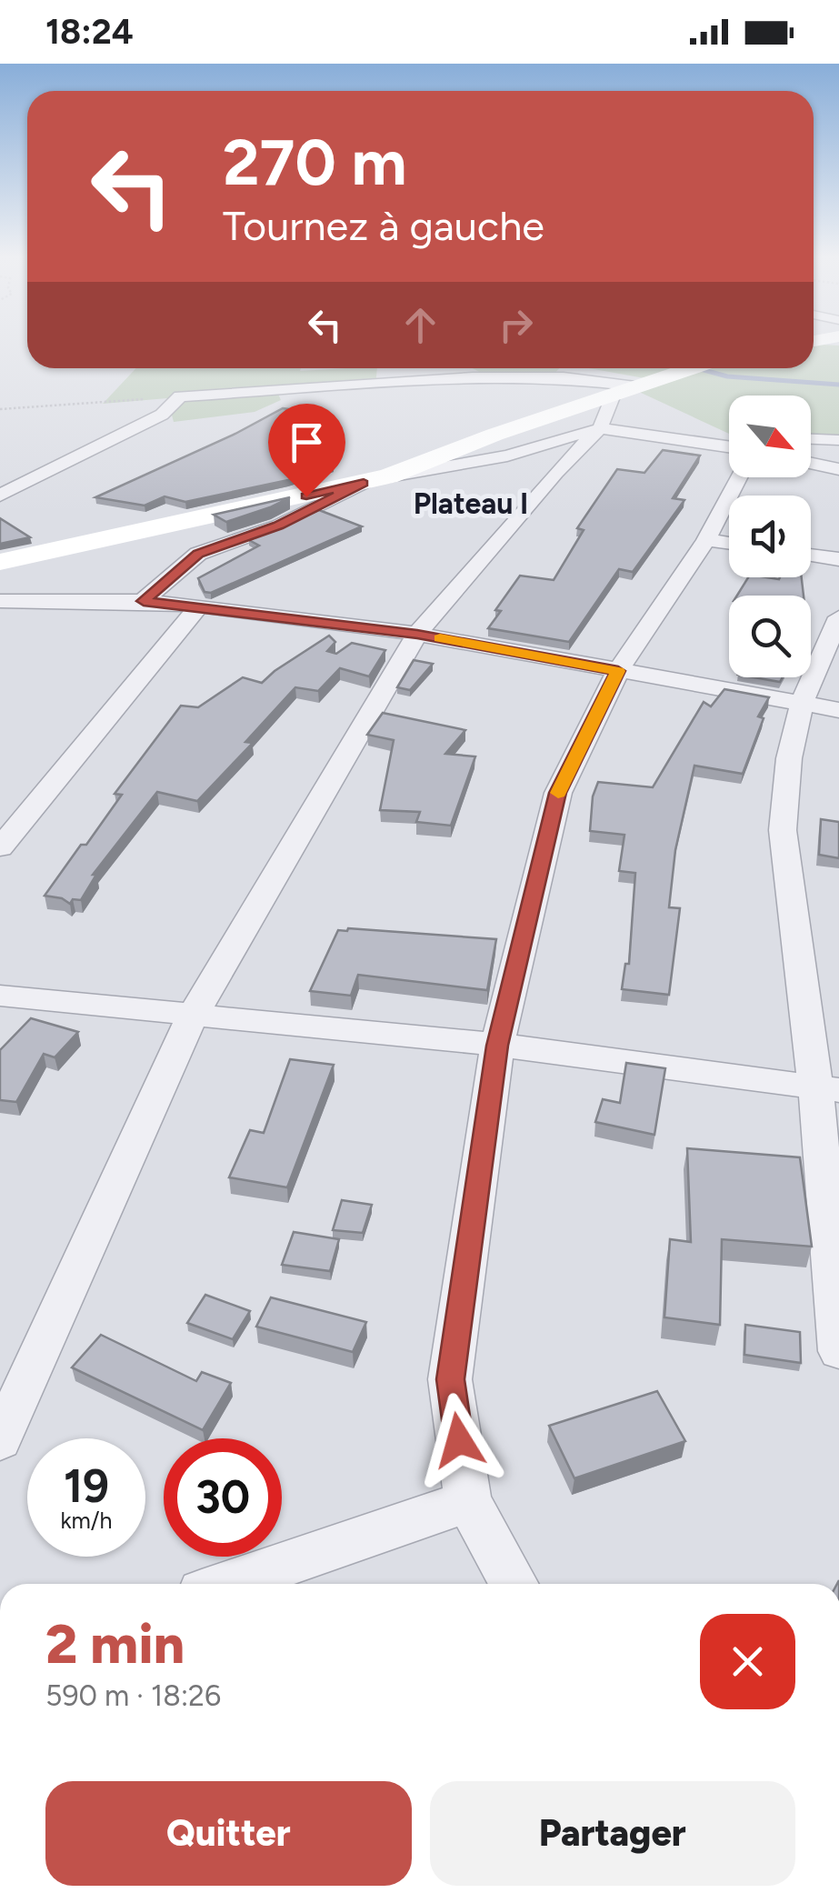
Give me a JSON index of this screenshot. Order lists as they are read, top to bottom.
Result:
{
  "districts": ["Plateau I"],
  "north": "bottom right",
  "page": {
    "status": "18:24",
    "turn": ["270 m", "Tournez à gauche"],
    "speed": "19 km/h",
    "limit": "30",
    "heading": ["2 min", "590 m · 18:26"],
    "buttons": ["Quitter", "Partager"]
  }
}
